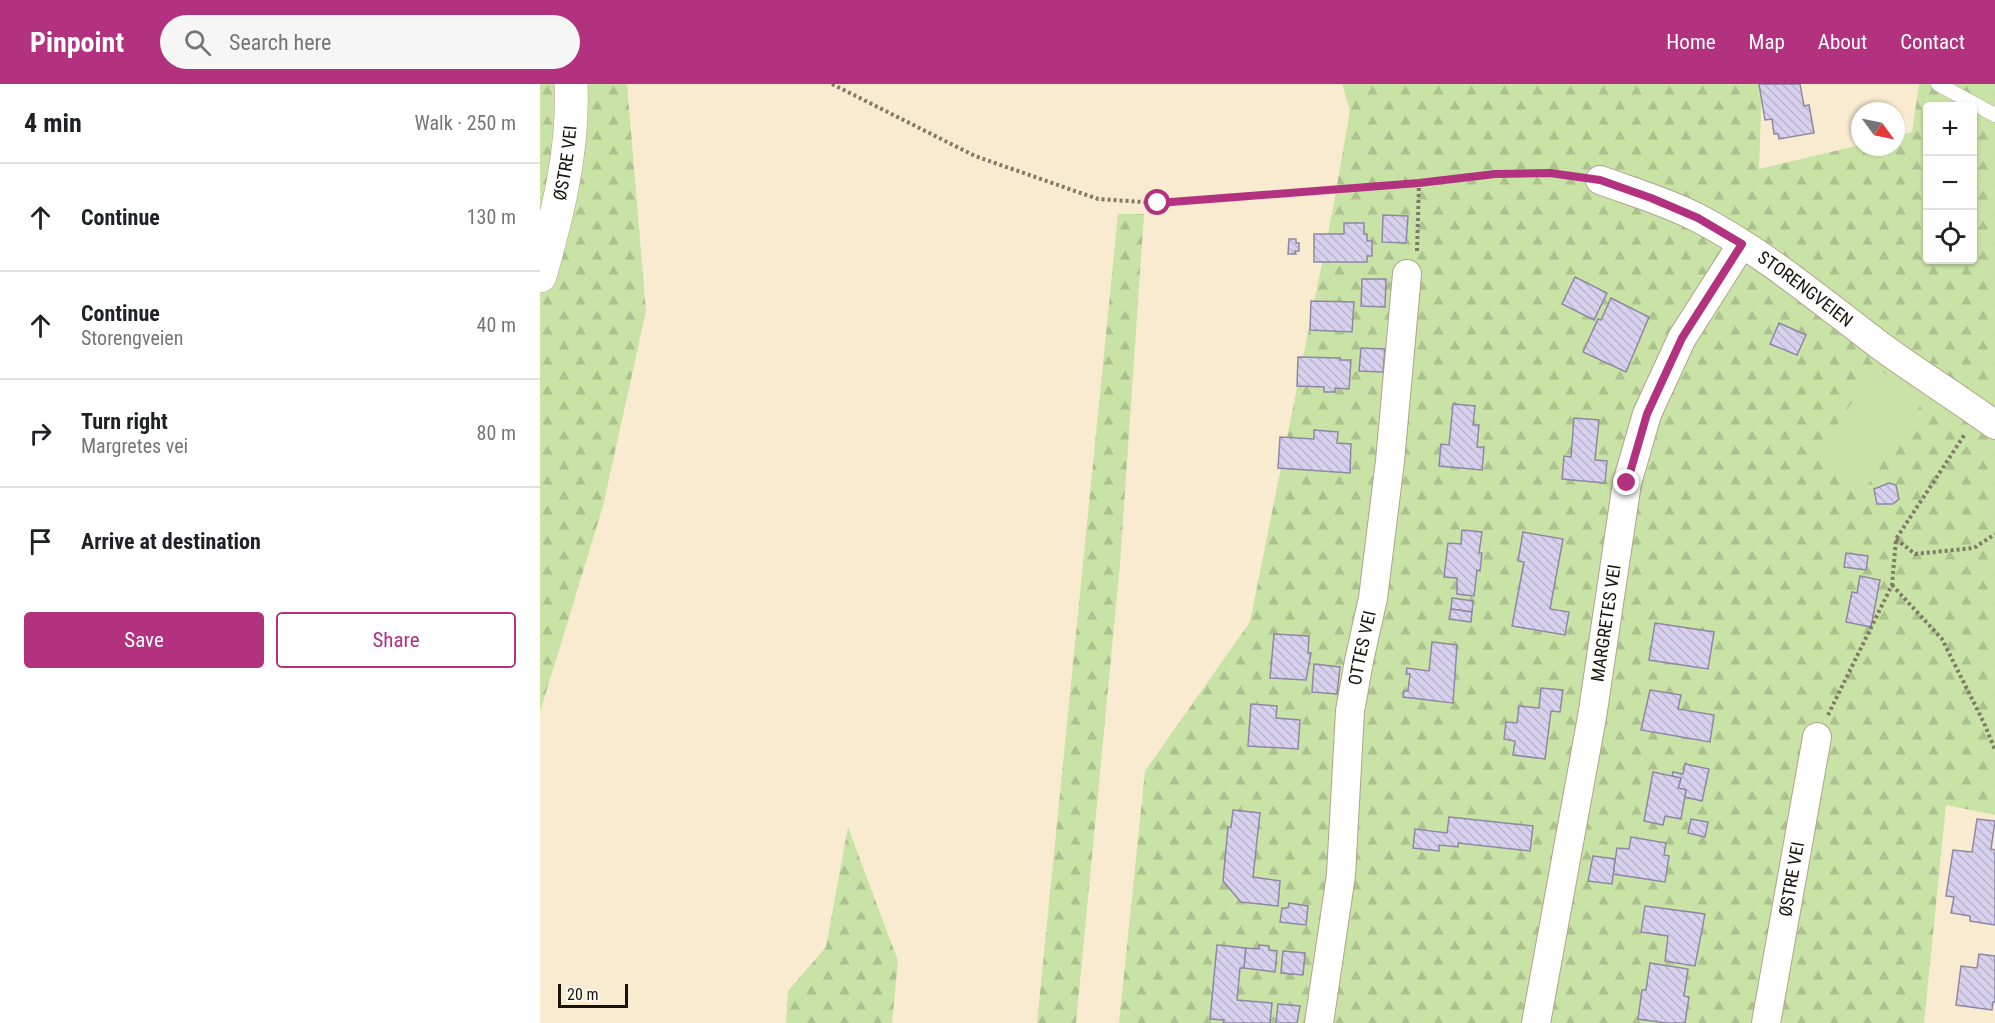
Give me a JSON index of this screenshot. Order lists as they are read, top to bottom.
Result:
{
  "streets": {
    "street": [
      "ØSTRE VEI",
      "STORENGVEIEN",
      "MARGRETES VEI",
      "OTTES VEI"
    ]
  },
  "crossings": [
    ["STORENGVEIEN", "MARGRETES VEI"]
  ],
  "scale_bar": "20 m",
  "north": "bottom right",
  "page": {
    "header": "Pinpoint",
    "search": "Search here",
    "nav": [
      "Home",
      "Map",
      "About",
      "Contact"
    ],
    "heading": ["4 min", "Walk · 250 m"],
    "map_buttons": ["+", "−"],
    "list": [
      ["Continue", "130 m"],
      ["Continue", "Storengveien", "40 m"],
      ["Turn right", "Margretes vei", "80 m"],
      "Arrive at destination"
    ],
    "buttons": ["Save", "Share"],
    "scale": "20 m"
  }
}
